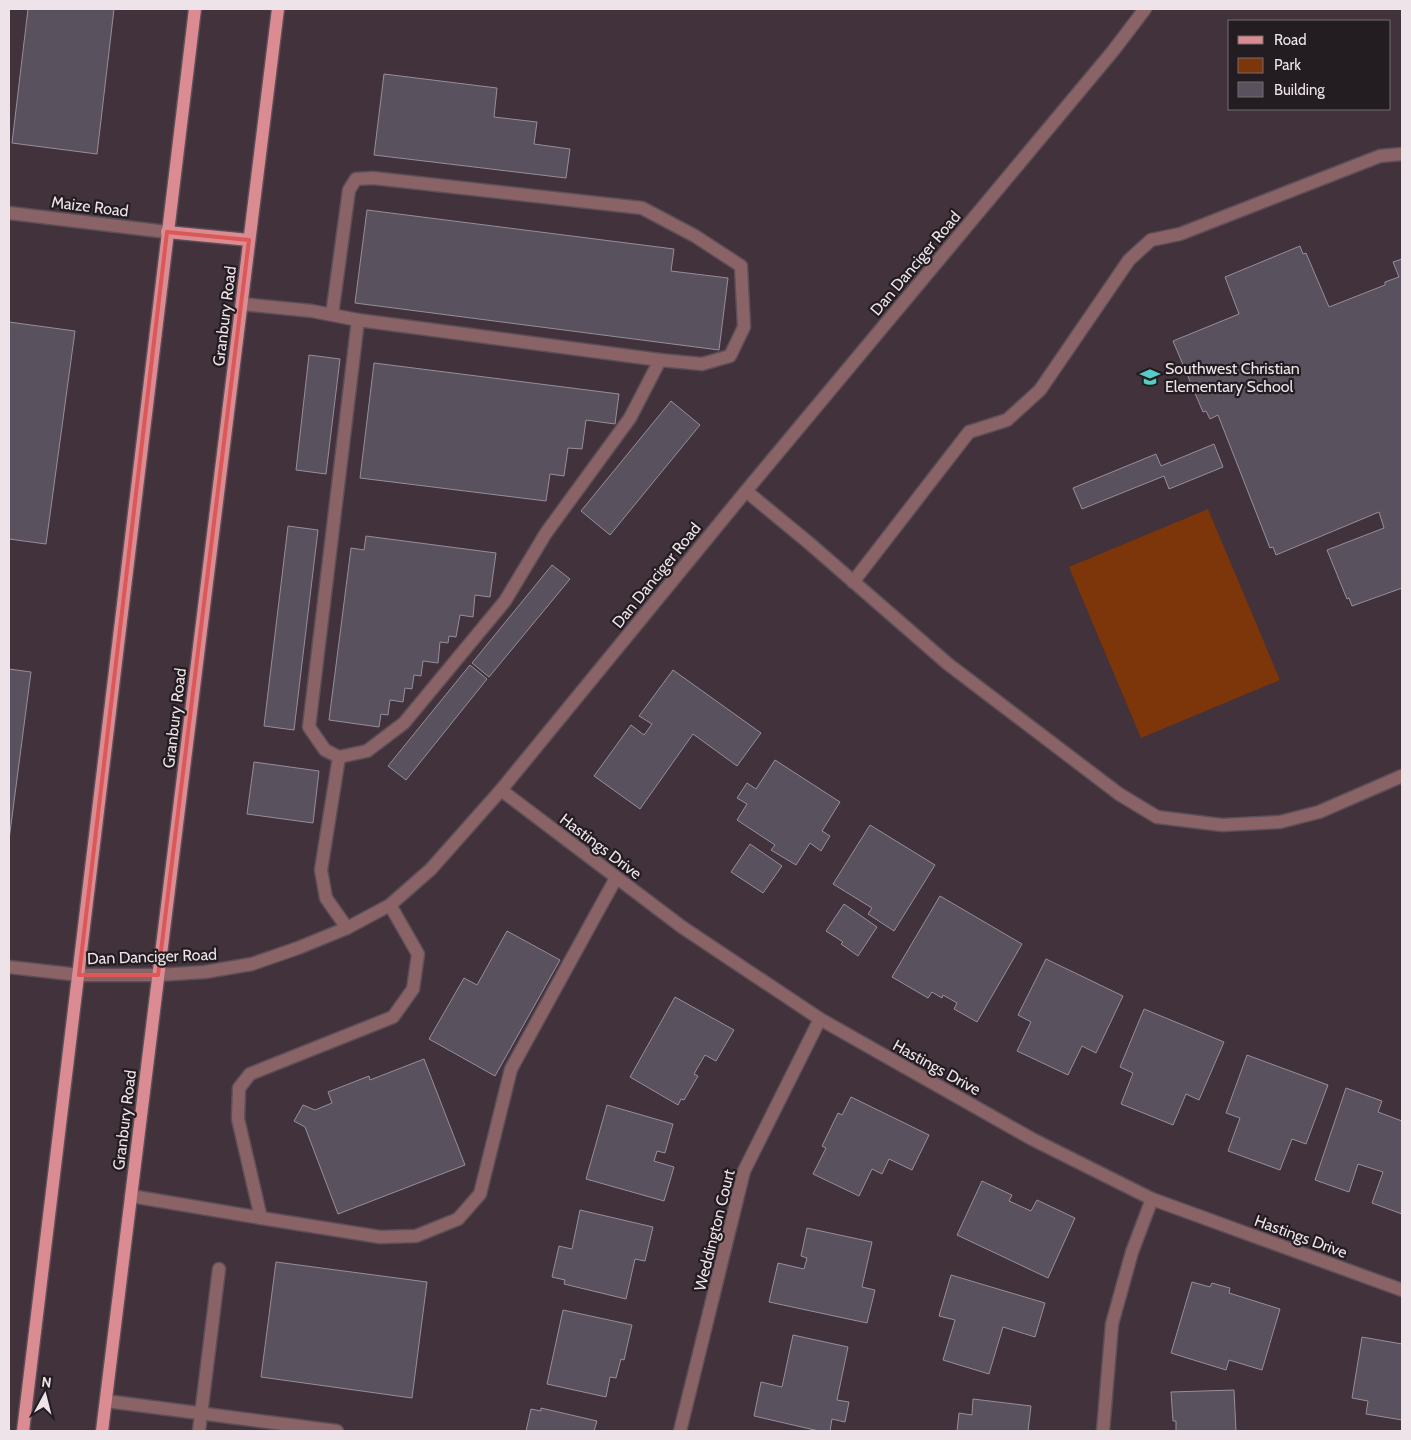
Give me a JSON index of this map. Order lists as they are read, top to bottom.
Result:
{
  "streets": {
    "main road": ["Granbury Road"],
    "street": [
      "Maize Road",
      "Dan Danciger Road",
      "Hastings Drive",
      "Weddington Court"
    ]
  },
  "crossings": [
    ["Dan Danciger Road", "Granbury Road"],
    ["Dan Danciger Road", "Hastings Drive"],
    ["Hastings Drive", "Weddington Court"]
  ],
  "places": {
    "school or university": ["Southwest Christian Elementary School"]
  },
  "legend": ["Road", "Park", "Building"],
  "north": "top"
}
